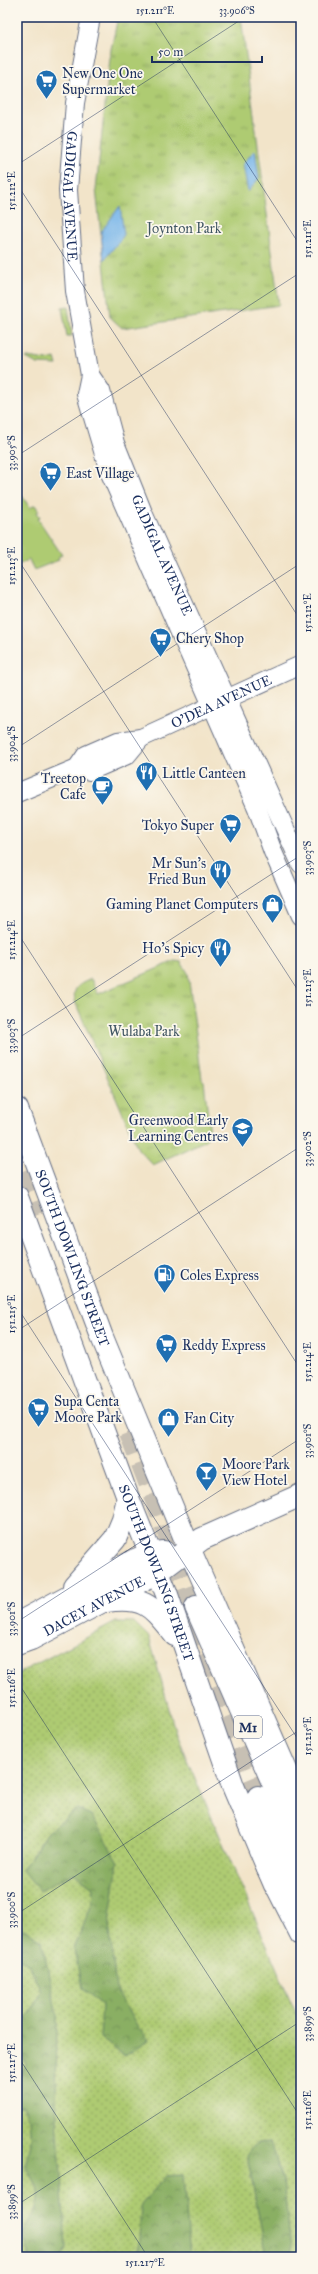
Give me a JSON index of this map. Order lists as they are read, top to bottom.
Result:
{
  "streets": {
    "main road": ["SOUTH DOWLING STREET", "DACEY AVENUE", "M1"],
    "street": ["GADIGAL AVENUE", "O'DEA AVENUE"]
  },
  "crossings": [
    ["GADIGAL AVENUE", "O'DEA AVENUE"],
    ["SOUTH DOWLING STREET", "DACEY AVENUE"]
  ],
  "parks": ["Joynton Park", "Wulaba Park"],
  "places": {
    "supermarket": [
      "New One One Supermarket",
      "East Village",
      "Chery Shop",
      "Tokyo Super",
      "Reddy Express",
      "Supa Centa Moore Park"
    ],
    "restaurant": ["Little Canteen", "Mr Sun's Fried Bun", "Ho's Spicy"],
    "cafe": ["Treetop Cafe"],
    "shop": ["Gaming Planet Computers", "Fan City"],
    "school or university": ["Greenwood Early Learning Centres"],
    "fuel station": ["Coles Express"],
    "bar": ["Moore Park View Hotel"]
  },
  "scale_bar": "50 m",
  "coordinates": [
    "151.211°E",
    "33.906°S",
    "151.212°E",
    "33.905°S",
    "151.213°E",
    "33.904°S",
    "33.903°S",
    "151.214°E",
    "33.902°S",
    "151.215°E",
    "33.901°S",
    "151.216°E",
    "33.900°S",
    "33.899°S",
    "151.217°E"
  ]
}
